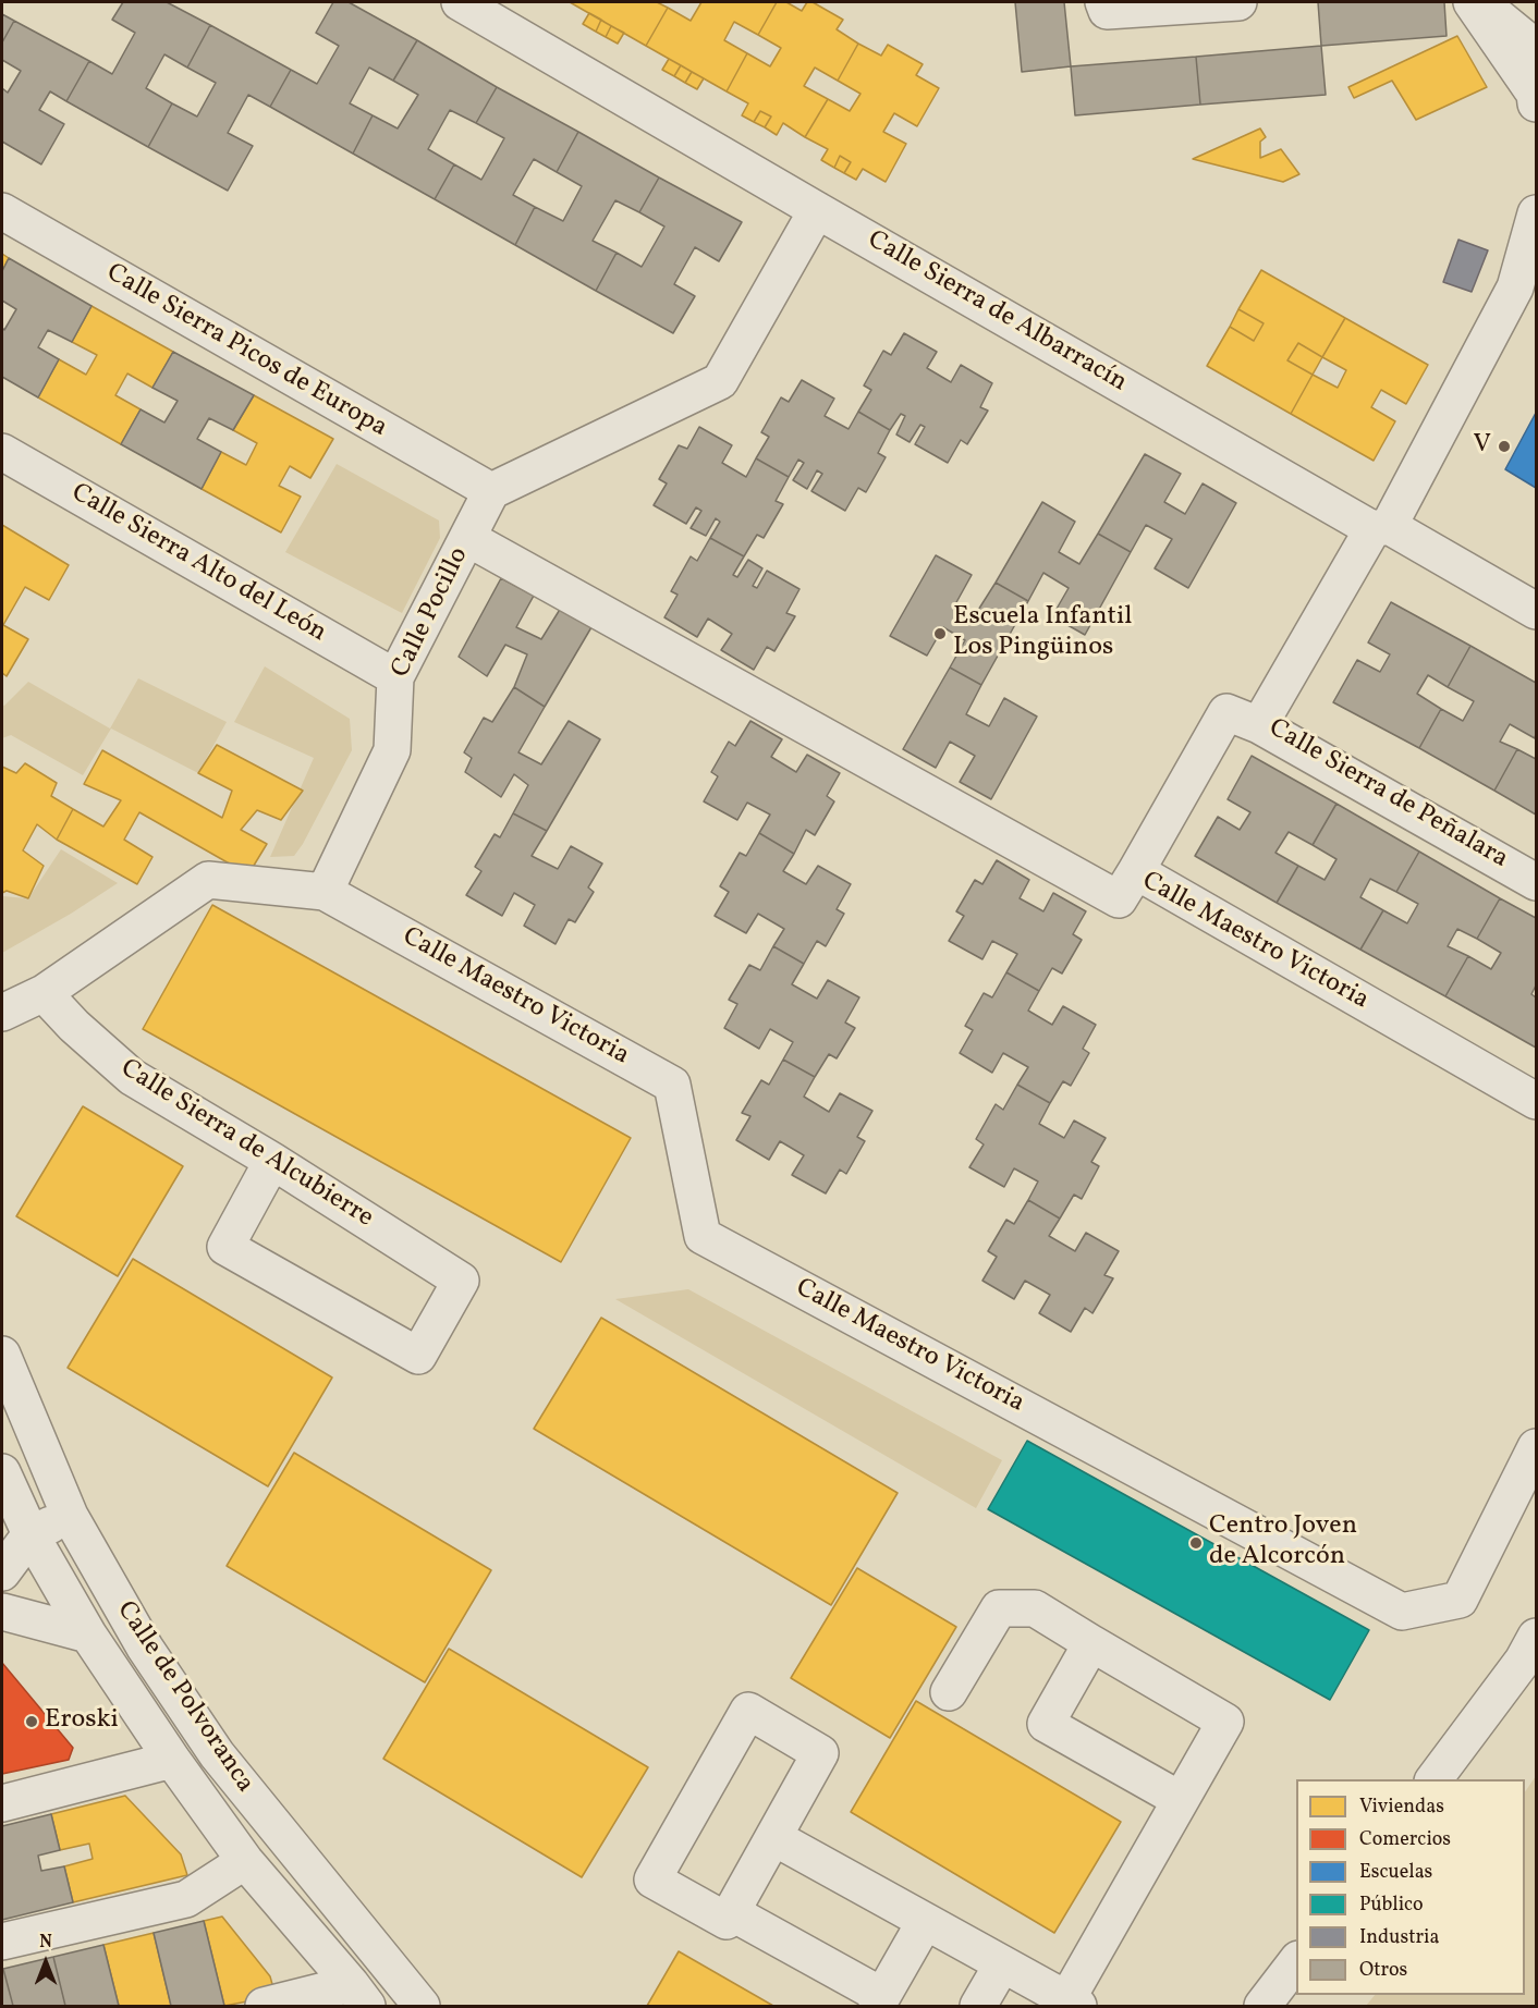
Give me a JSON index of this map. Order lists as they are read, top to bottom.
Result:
{
  "streets": {
    "street": [
      "Calle Sierra de Albarracín",
      "Calle Sierra Picos de Europa",
      "Calle Sierra Alto del León",
      "Calle Pocillo",
      "Calle Sierra de Peñalara",
      "Calle Maestro Victoria",
      "Calle Sierra de Alcubierre",
      "Calle de Polvoranca"
    ]
  },
  "crossings": [
    ["Calle Sierra de Albarracín", "Calle Sierra de Peñalara"],
    ["Calle Sierra Picos de Europa", "Calle Pocillo"],
    ["Calle Sierra Alto del León", "Calle Pocillo"],
    ["Calle Pocillo", "Calle Maestro Victoria"]
  ],
  "places": [
    "V",
    "Escuela Infantil Los Pingüinos",
    "Centro Joven de Alcorcón",
    "Eroski"
  ],
  "legend": [
    "Viviendas",
    "Comercios",
    "Escuelas",
    "Público",
    "Industria",
    "Otros"
  ],
  "north": "top"
}
